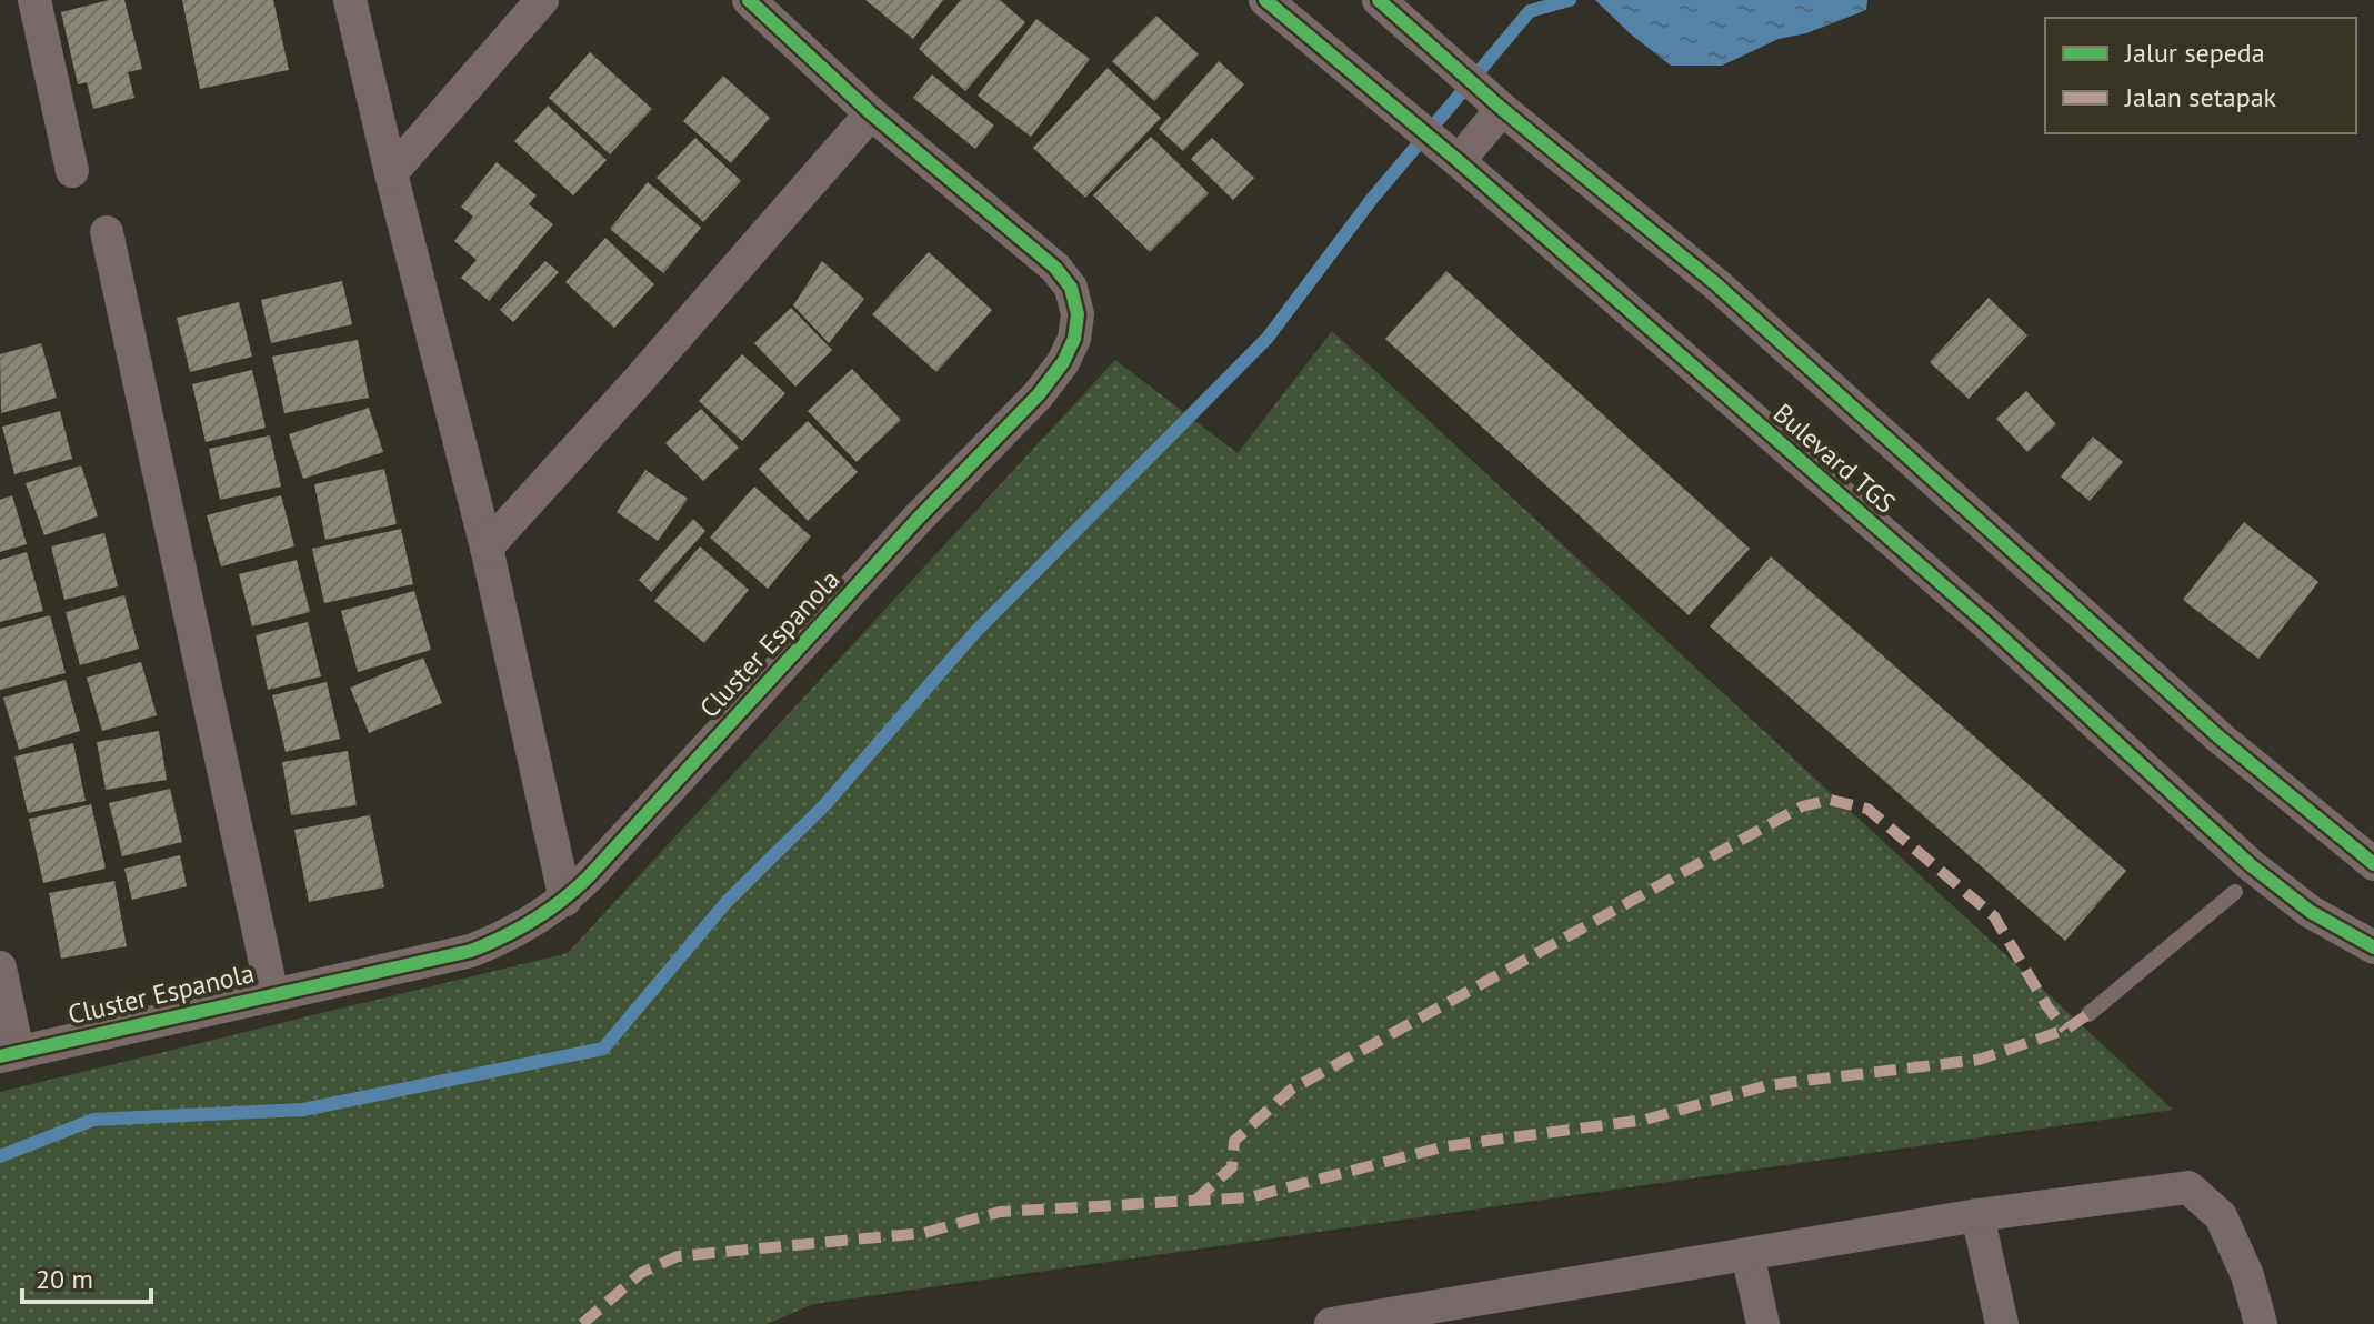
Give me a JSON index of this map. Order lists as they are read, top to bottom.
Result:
{
  "streets": {
    "street": ["Bulevard TGS", "Cluster Espanola"]
  },
  "legend": ["Jalur sepeda", "Jalan setapak"],
  "scale_bar": "20 m"
}
